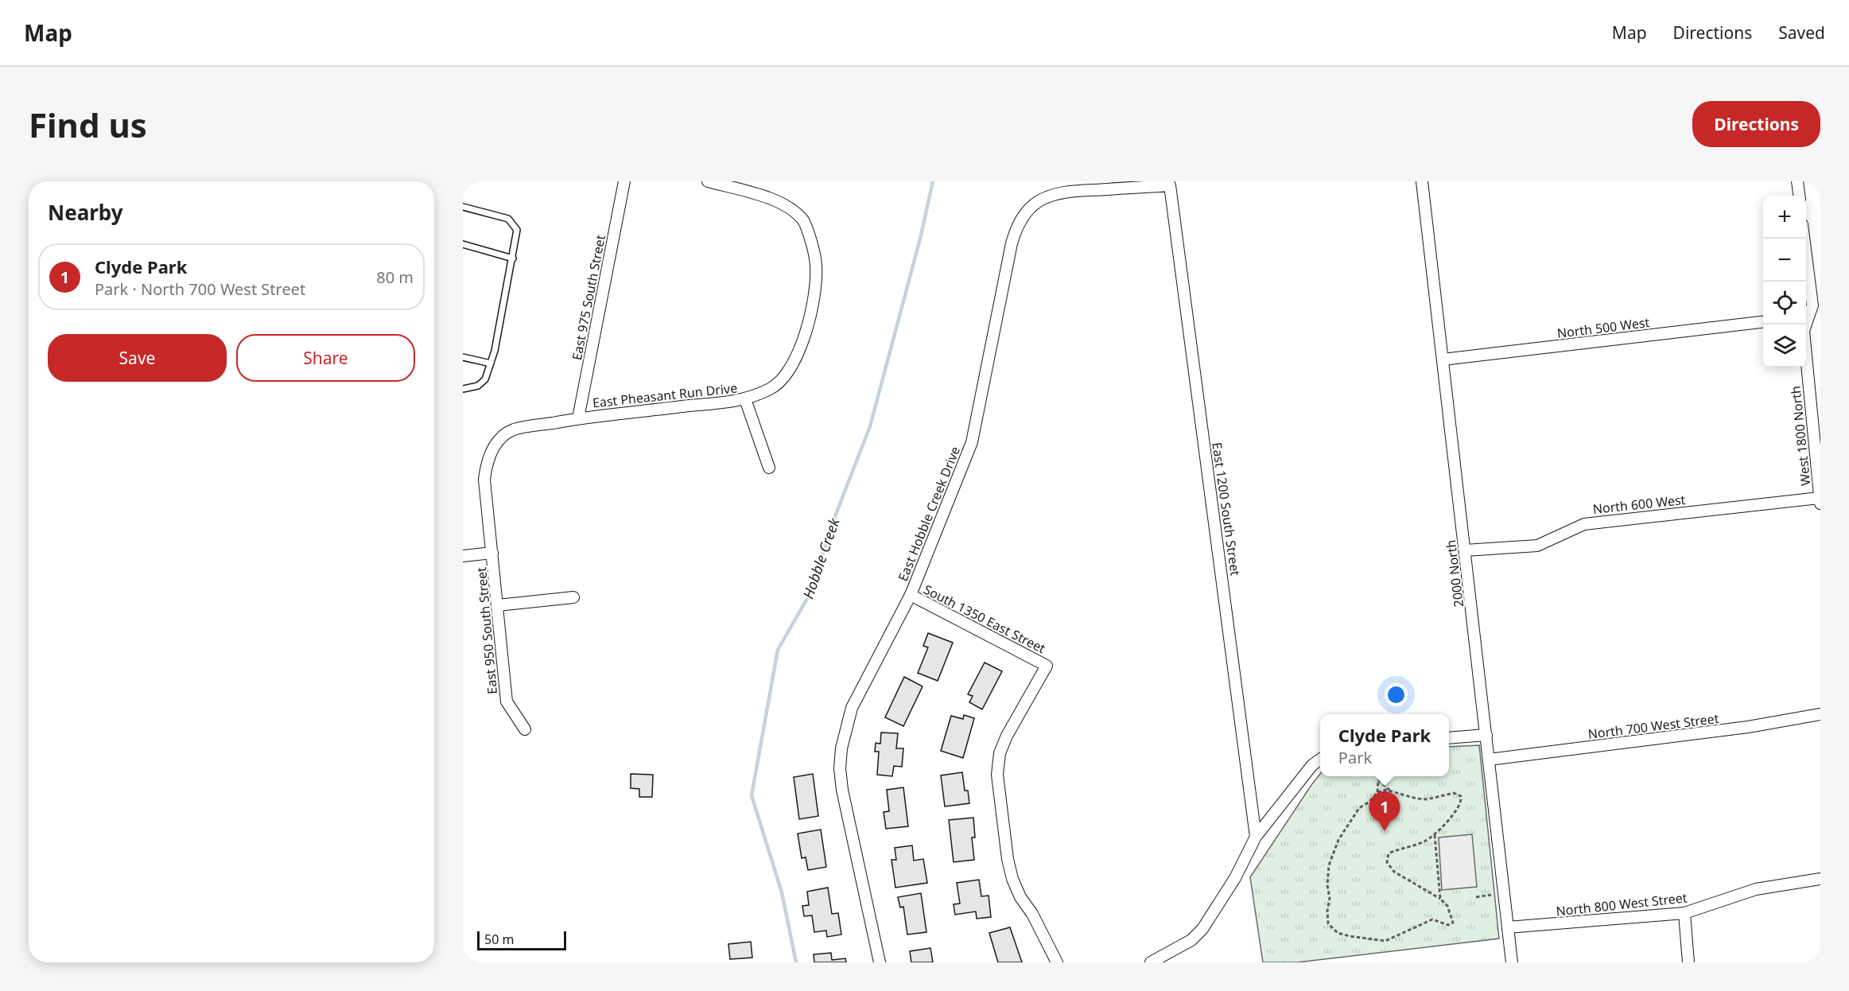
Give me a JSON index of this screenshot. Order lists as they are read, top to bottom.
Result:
{
  "streets": {
    "street": [
      "East 975 South Street",
      "North 500 West",
      "East Pheasant Run Drive",
      "West 1800 North",
      "North 600 West",
      "East 1200 South Street",
      "East Hobble Creek Drive",
      "2000 North",
      "South 1350 East Street",
      "East 950 South Street",
      "North 700 West Street",
      "North 800 West Street"
    ]
  },
  "crossings": [
    ["East 975 South Street", "East Pheasant Run Drive"],
    ["North 500 West", "2000 North"],
    ["East Pheasant Run Drive", "East 950 South Street"],
    ["West 1800 North", "North 600 West"],
    ["North 600 West", "2000 North"],
    ["East 1200 South Street", "East Hobble Creek Drive"],
    ["East Hobble Creek Drive", "South 1350 East Street"],
    ["2000 North", "North 700 West Street"],
    ["2000 North", "North 800 West Street"]
  ],
  "water": ["Hobble Creek"],
  "scale_bar": "50 m",
  "page": {
    "header": "Map",
    "nav": ["Map", "Directions", "Saved"],
    "buttons": [
      "Directions",
      ["Save", "Share"]
    ],
    "title": "Find us",
    "heading": "Nearby",
    "map_buttons": ["+", "−"],
    "list": [
      {
        "mark": "1",
        "name": "Clyde Park",
        "note": "Park · North 700 West Street",
        "value": "80 m"
      }
    ],
    "popup": ["Clyde Park", "Park"],
    "pins": "1",
    "scale": "50 m"
  }
}
